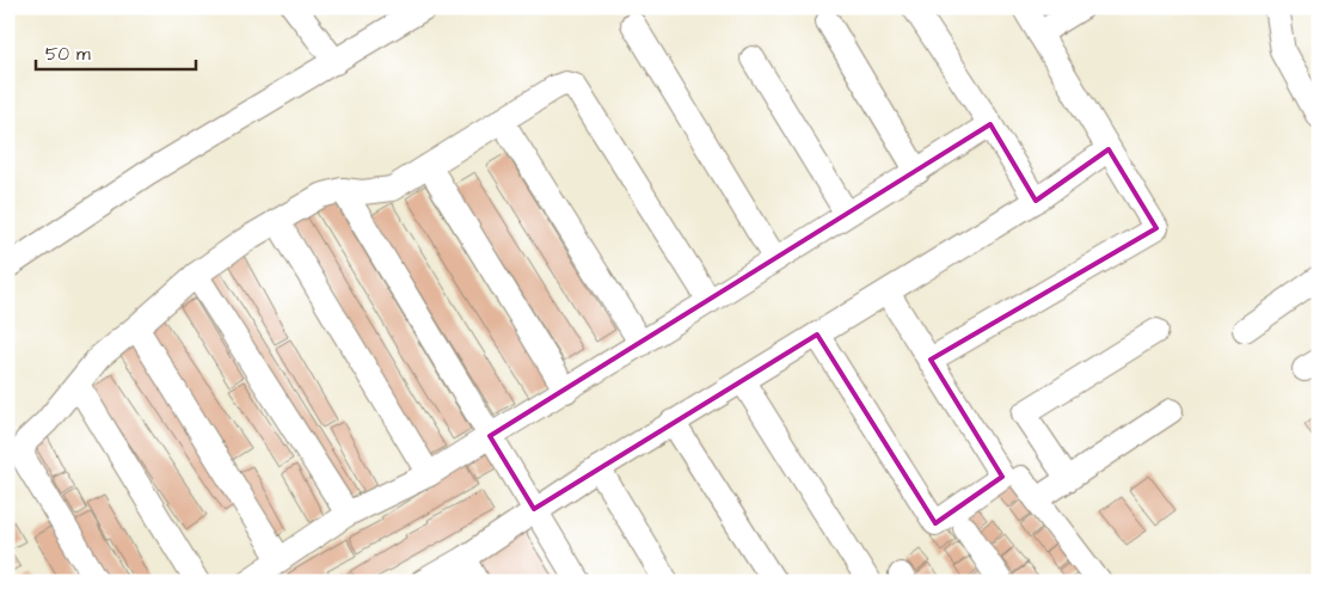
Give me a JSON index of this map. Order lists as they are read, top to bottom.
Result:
{
  "scale_bar": "50 m"
}
